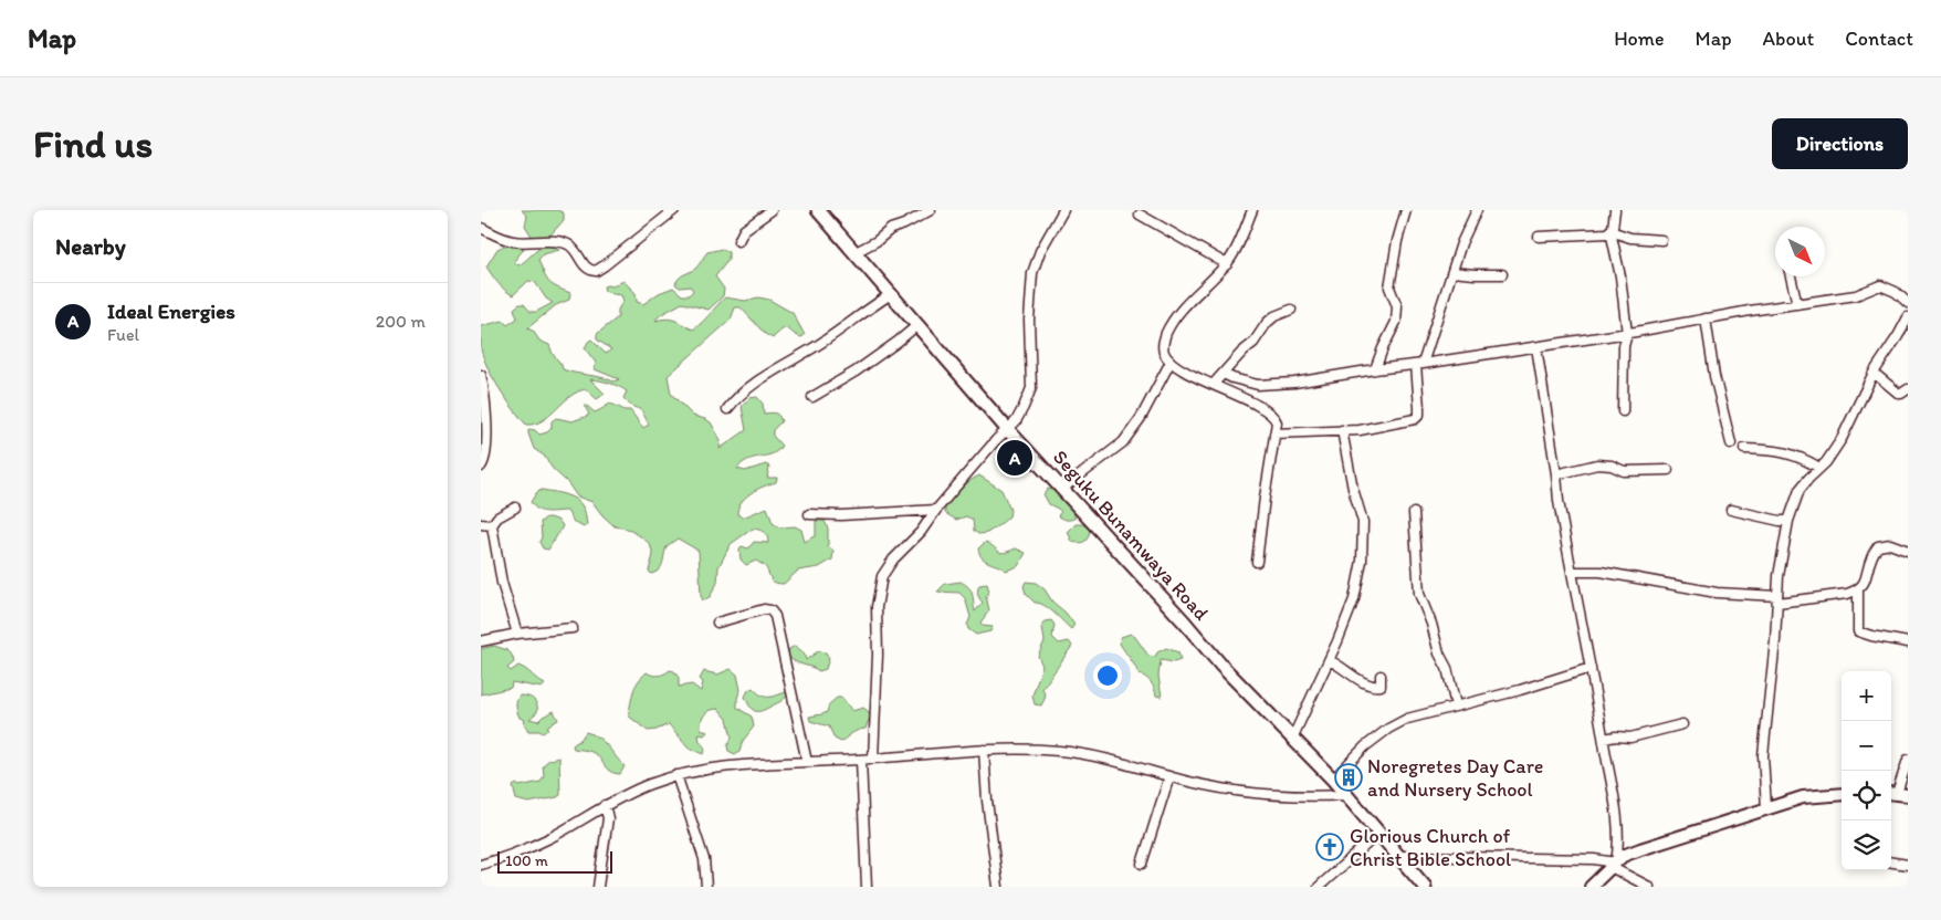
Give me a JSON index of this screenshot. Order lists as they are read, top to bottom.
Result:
{
  "streets": {
    "main road": ["Seguku Bunamwaya Road"]
  },
  "places": {
    "building": ["Noregretes Day Care and Nursery School"],
    "church": ["Glorious Church of Christ Bible School"]
  },
  "scale_bar": "100 m",
  "north": "bottom right",
  "page": {
    "header": "Map",
    "nav": [
      "Home",
      "Map",
      "About",
      "Contact"
    ],
    "buttons": "Directions",
    "title": "Find us",
    "heading": "Nearby",
    "list": [
      {
        "mark": "A",
        "name": "Ideal Energies",
        "note": "Fuel",
        "value": "200 m"
      }
    ],
    "pins": "A",
    "map_buttons": ["+", "−"],
    "scale": "100 m"
  }
}
